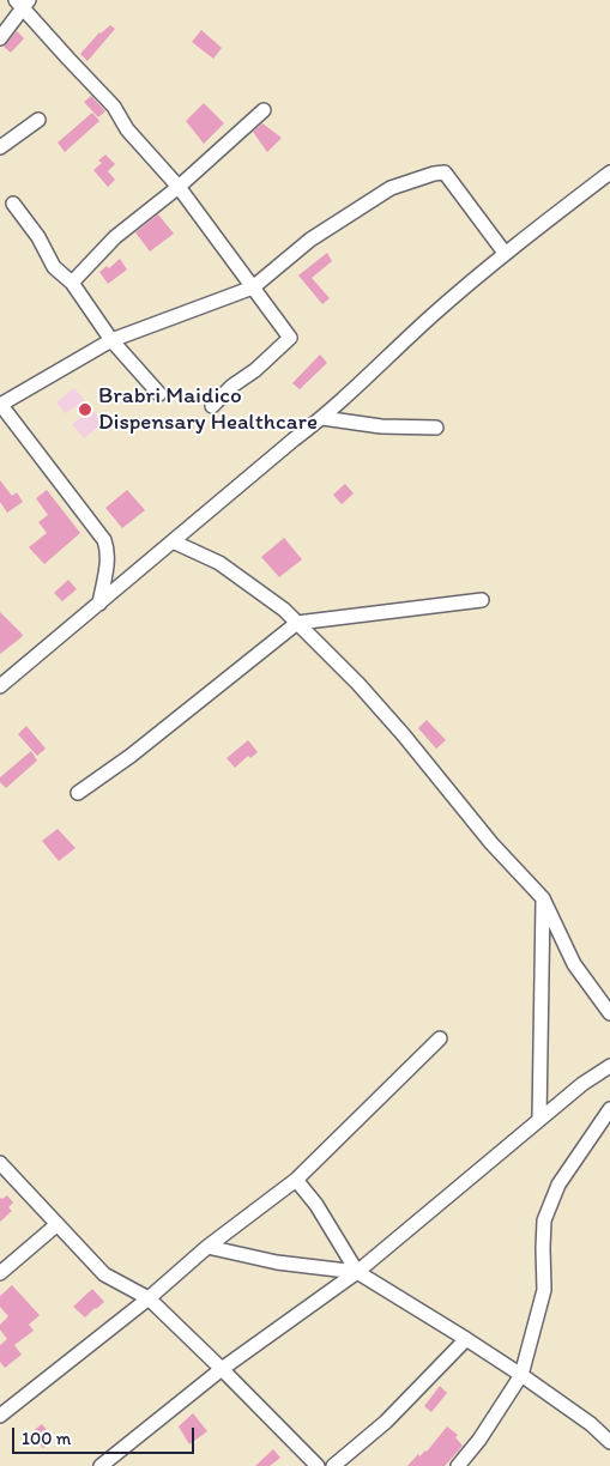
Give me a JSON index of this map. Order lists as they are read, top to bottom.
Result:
{
  "places": ["Brabri Maidico Dispensary Healthcare"],
  "scale_bar": "100 m"
}
